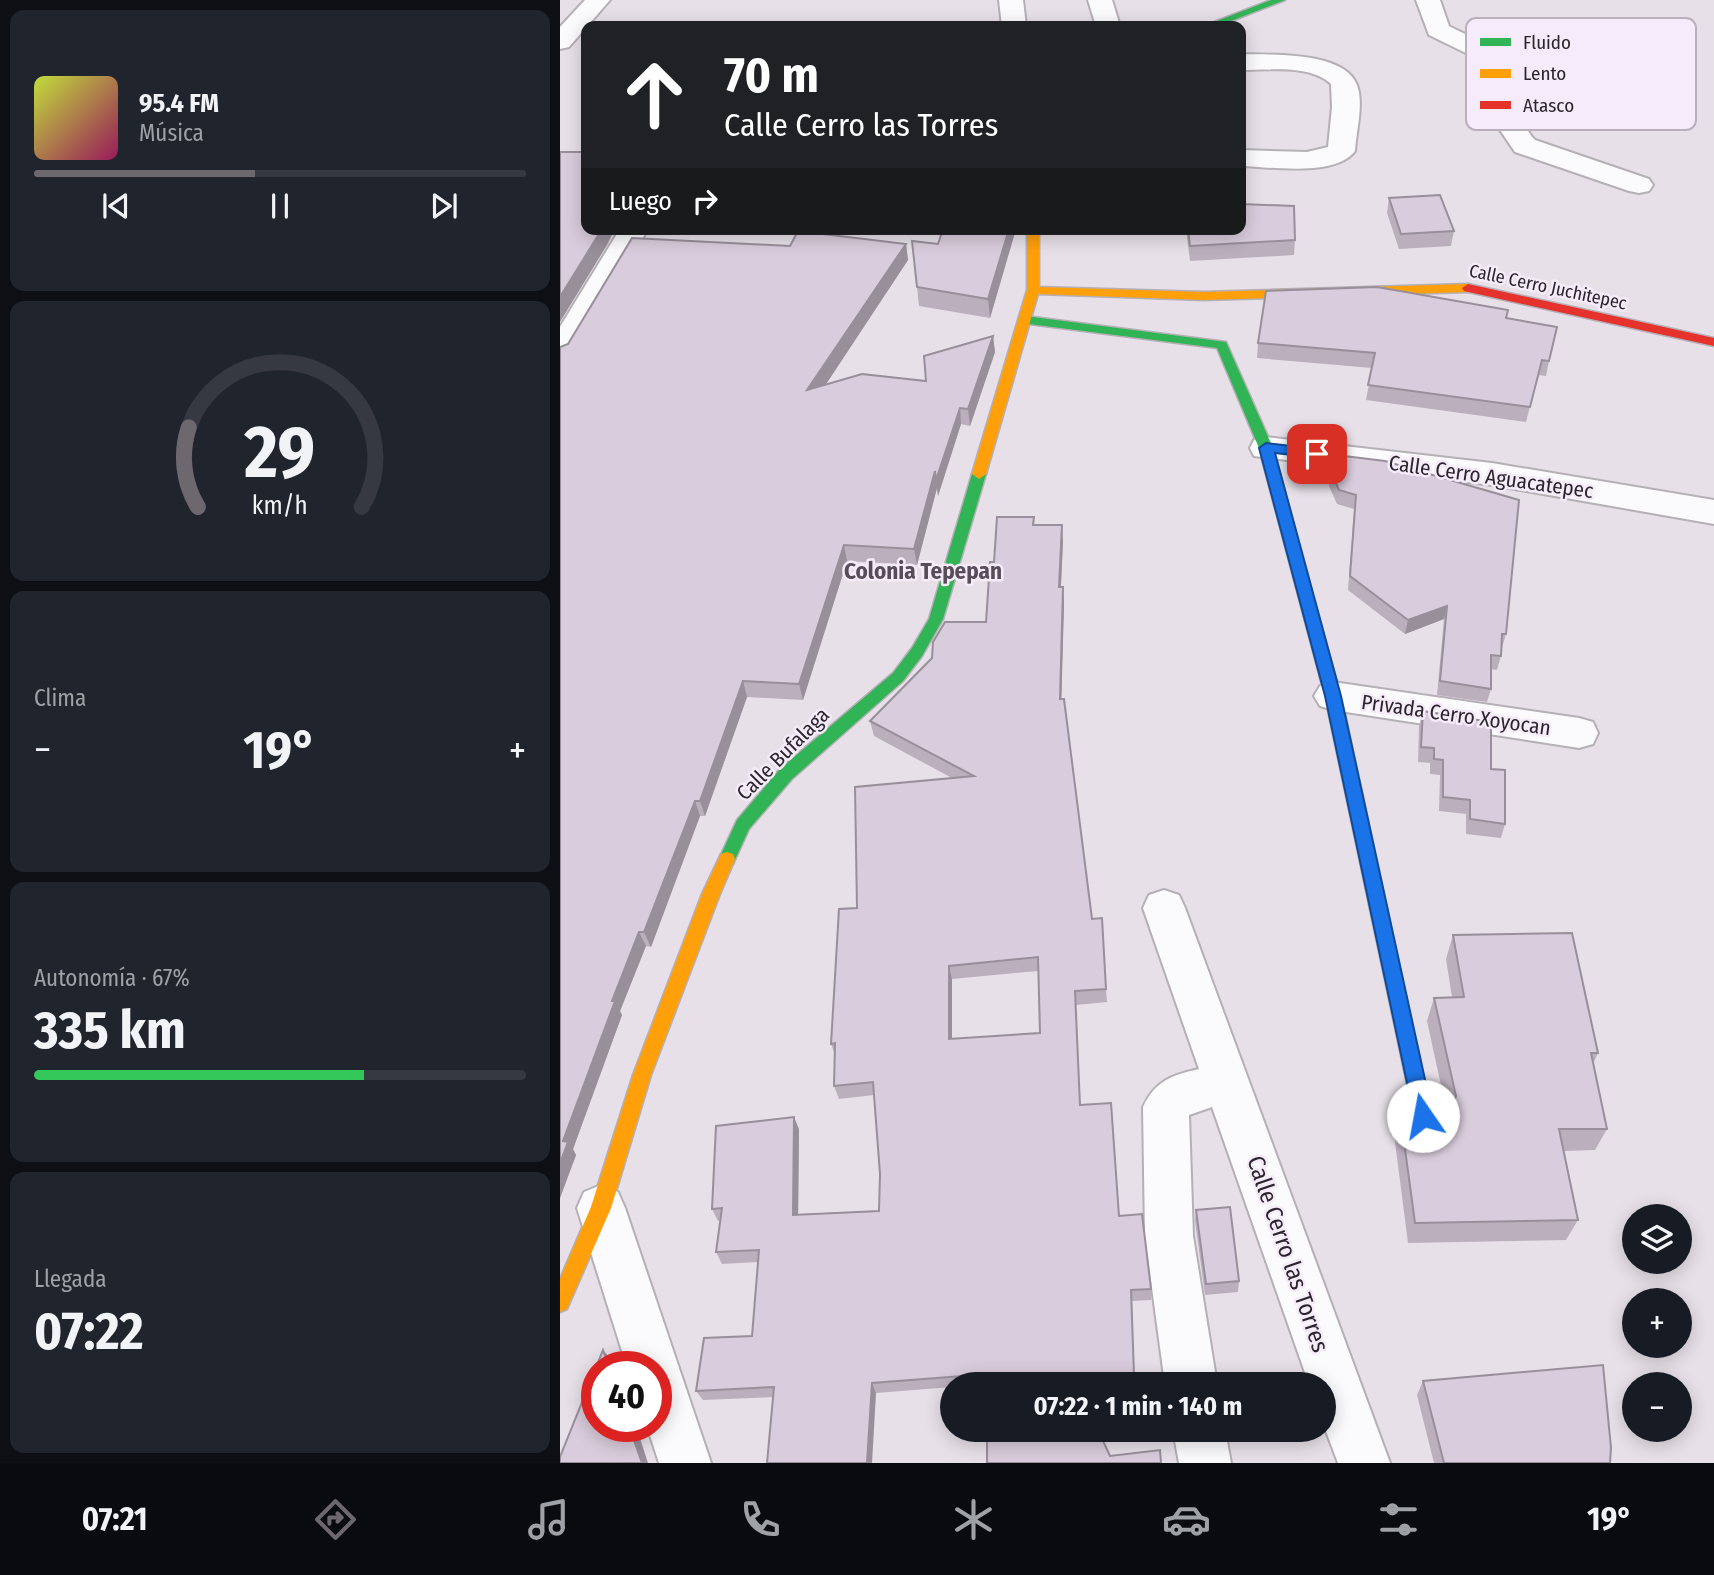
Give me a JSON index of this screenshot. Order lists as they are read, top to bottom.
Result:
{
  "streets": {
    "street": [
      "Calle Cerro Juchitepec",
      "Calle Cerro Aguacatepec",
      "Privada Cerro Xoyocan",
      "Calle Bufalaga",
      "Calle Cerro las Torres"
    ]
  },
  "crossings": [
    ["Calle Cerro Juchitepec", "Calle Bufalaga"]
  ],
  "districts": ["Colonia Tepepan"],
  "legend": ["Fluido", "Lento", "Atasco"],
  "page": {
    "turn": ["70 m", "Calle Cerro las Torres"],
    "song": ["95.4 FM", "Música"],
    "then": "Luego",
    "tile": [
      "Clima",
      ["Autonomía · 67%", "335 km"],
      ["Llegada", "07:22"]
    ],
    "heat": ["−", "19°", "+"],
    "map_buttons": ["+", "−"],
    "limit": "40",
    "trip": "07:22 · 1 min · 140 m",
    "tabs": ["07:21", "19°"],
    "gauge": ["29", "km/h"]
  }
}
